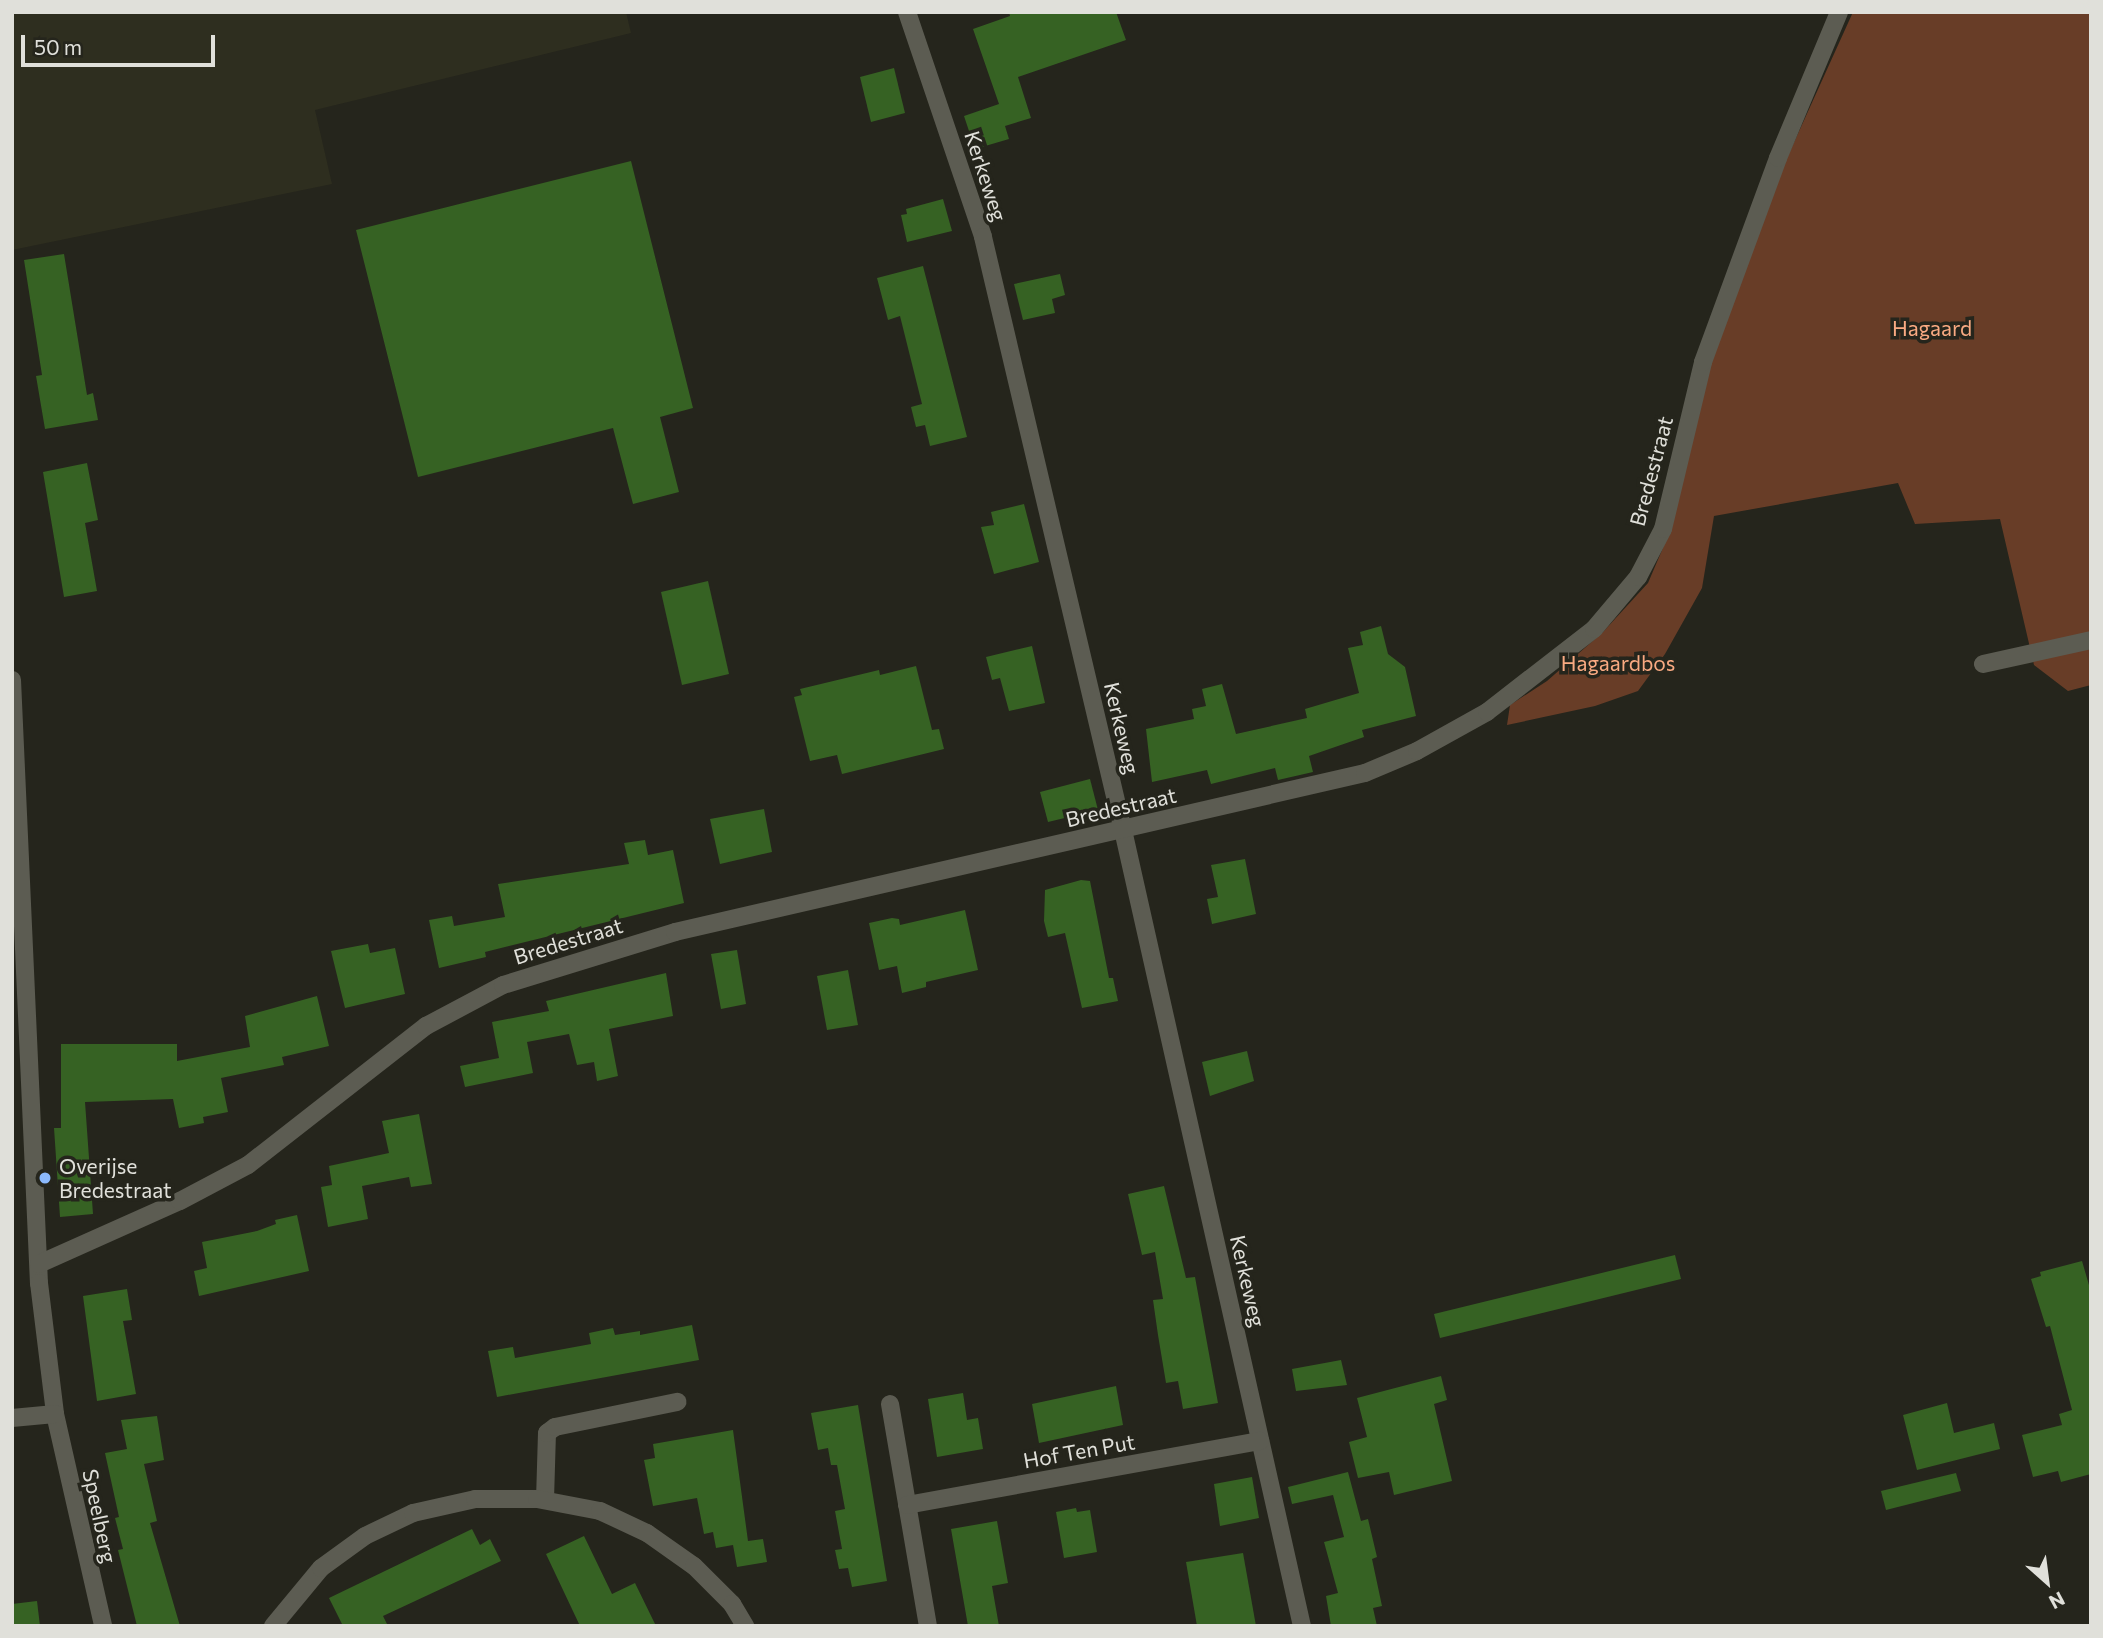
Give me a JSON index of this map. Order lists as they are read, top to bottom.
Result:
{
  "streets": {
    "street": [
      "Kerkeweg",
      "Bredestraat",
      "Hof Ten Put",
      "Speelberg"
    ]
  },
  "crossings": [
    ["Kerkeweg", "Bredestraat"],
    ["Kerkeweg", "Hof Ten Put"],
    ["Bredestraat", "Speelberg"]
  ],
  "parks": ["Hagaard", "Hagaardbos"],
  "places": ["Overijse Bredestraat"],
  "scale_bar": "50 m",
  "north": "bottom right"
}
